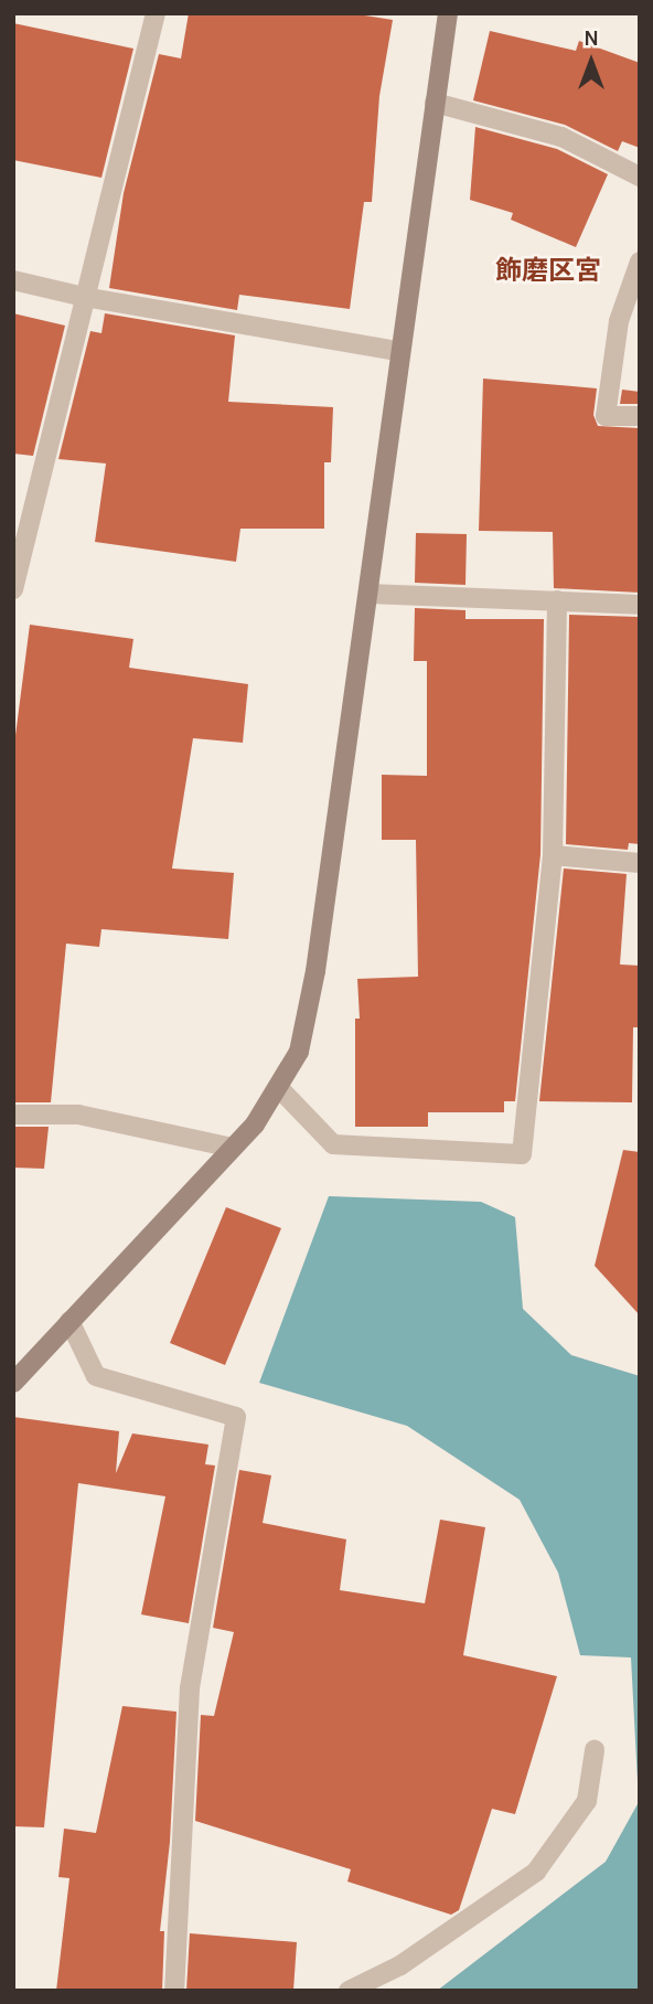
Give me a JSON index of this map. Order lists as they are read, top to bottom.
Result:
{
  "districts": ["飾磨区宮"],
  "north": "top"
}
